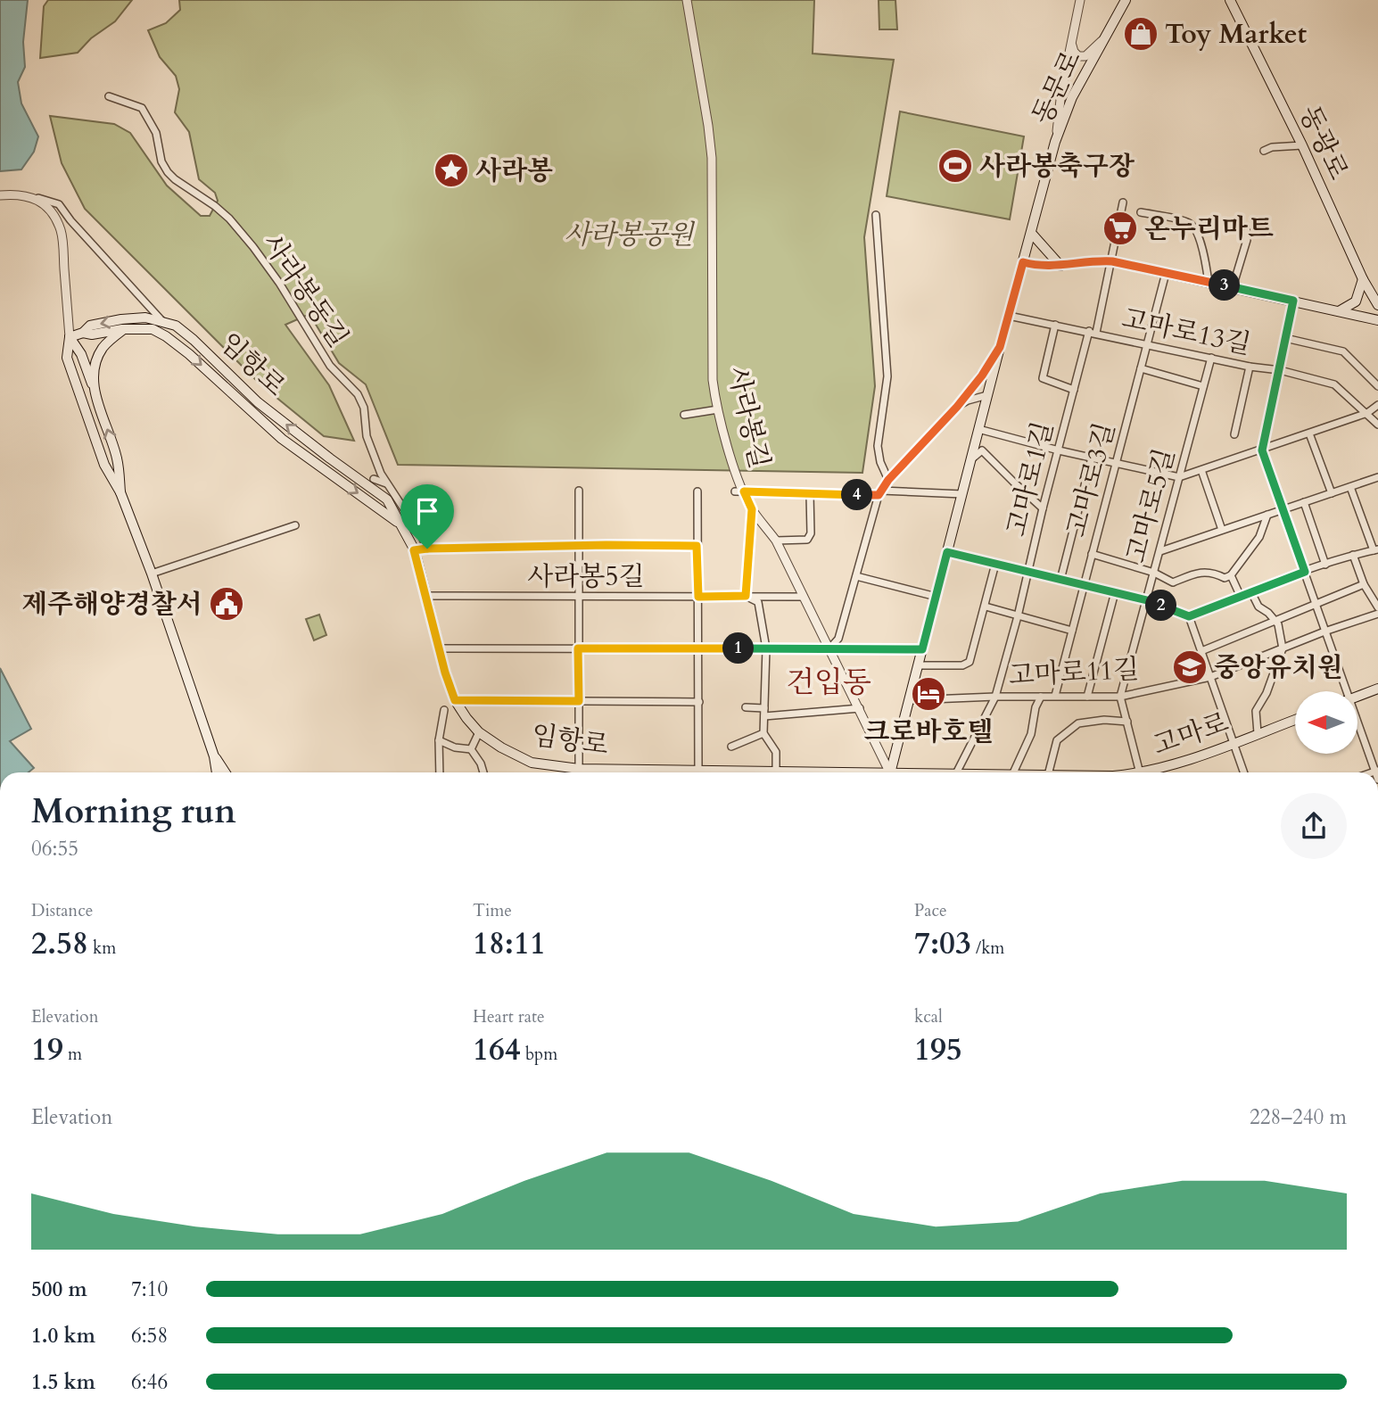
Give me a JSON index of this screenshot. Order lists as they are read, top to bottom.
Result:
{
  "streets": {
    "main road": [
      "동문로",
      "동광로",
      "임항로",
      "고마로"
    ],
    "street": [
      "사라봉동길",
      "고마로13길",
      "사라봉길",
      "고마로1길",
      "고마로3길",
      "고마로5길",
      "사라봉5길",
      "고마로11길"
    ]
  },
  "crossings": [
    ["동문로", "고마로13길"],
    ["동문로", "고마로11길"],
    ["고마로13길", "고마로1길"],
    ["고마로13길", "고마로3길"],
    ["고마로13길", "고마로5길"],
    ["임항로", "사라봉5길"],
    ["사라봉길", "사라봉5길"],
    ["고마로1길", "고마로11길"],
    ["고마로3길", "고마로11길"],
    ["고마로5길", "고마로11길"]
  ],
  "districts": ["건입동"],
  "parks": ["사라봉공원"],
  "places": {
    "shop": ["Toy Market"],
    "sports": ["사라봉축구장"],
    "place": ["사라봉"],
    "supermarket": ["온누리마트"],
    "public building": ["제주해양경찰서"],
    "school or university": ["중앙유치원"],
    "hotel": ["크로바호텔"]
  },
  "north": "left",
  "page": {
    "pins": [
      "3",
      "4",
      "2",
      "1"
    ],
    "heading": ["Morning run", "06:55"],
    "stats": [
      ["Distance", "2.58 km"],
      ["Time", "18:11"],
      ["Pace", "7:03 /km"],
      ["Elevation", "19 m"],
      ["Heart rate", "164 bpm"],
      ["kcal", "195"]
    ],
    "chart": ["Elevation", "228–240 m"],
    "list": [
      {
        "name": "500 m",
        "note": "7:10"
      },
      {
        "name": "1.0 km",
        "note": "6:58"
      },
      {
        "name": "1.5 km",
        "note": "6:46"
      }
    ]
  }
}
